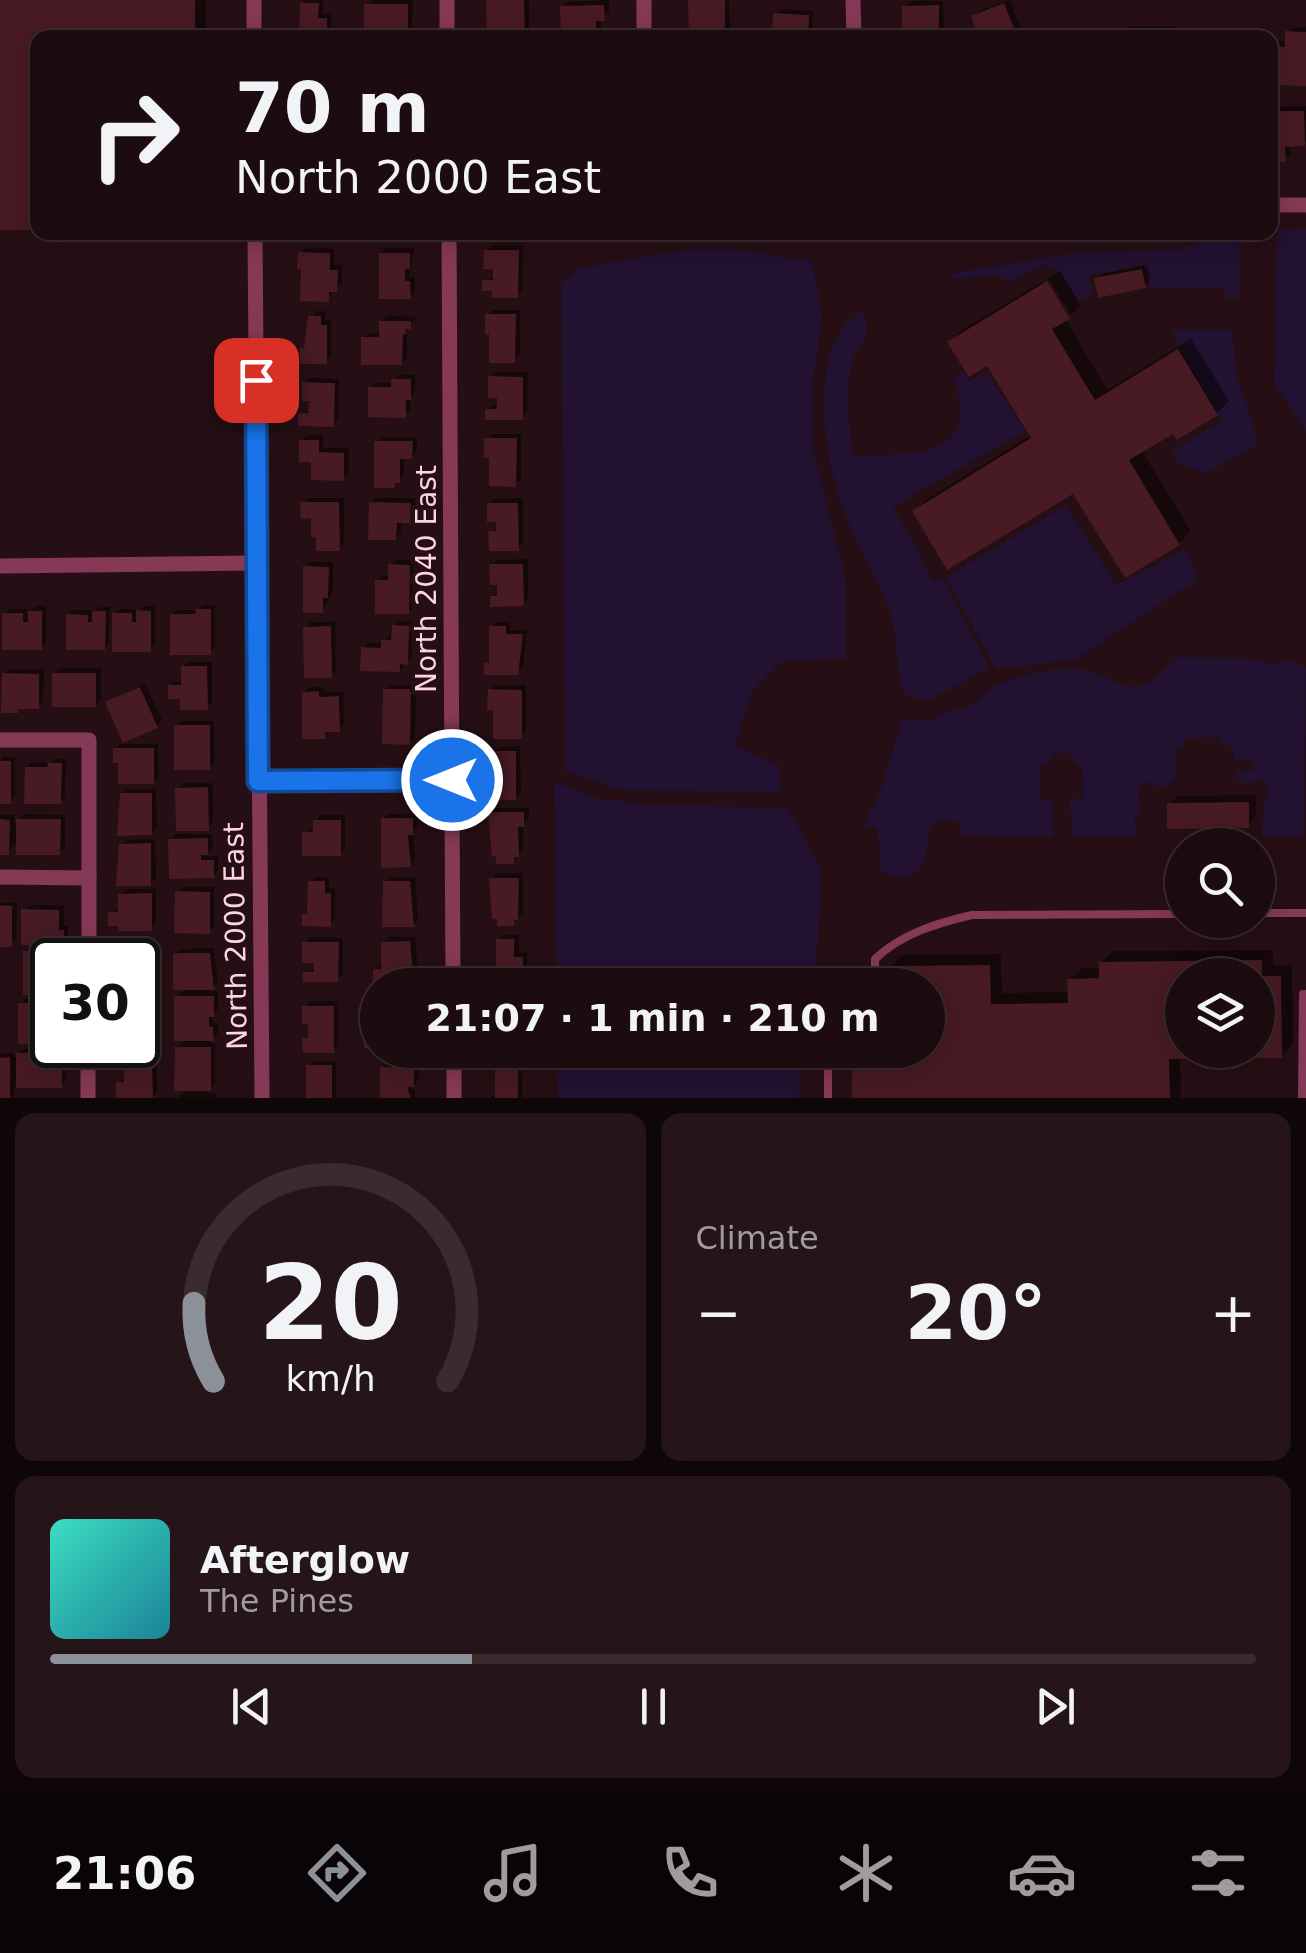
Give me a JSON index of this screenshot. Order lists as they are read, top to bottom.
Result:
{
  "streets": {
    "street": ["North 2040 East", "North 2000 East"]
  },
  "page": {
    "turn": ["70 m", "North 2000 East"],
    "limit": "30",
    "trip": "21:07 · 1 min · 210 m",
    "tile": "Climate",
    "heat": ["−", "20°", "+"],
    "song": ["Afterglow", "The Pines"],
    "tabs": "21:06",
    "gauge": ["20", "km/h"]
  }
}
